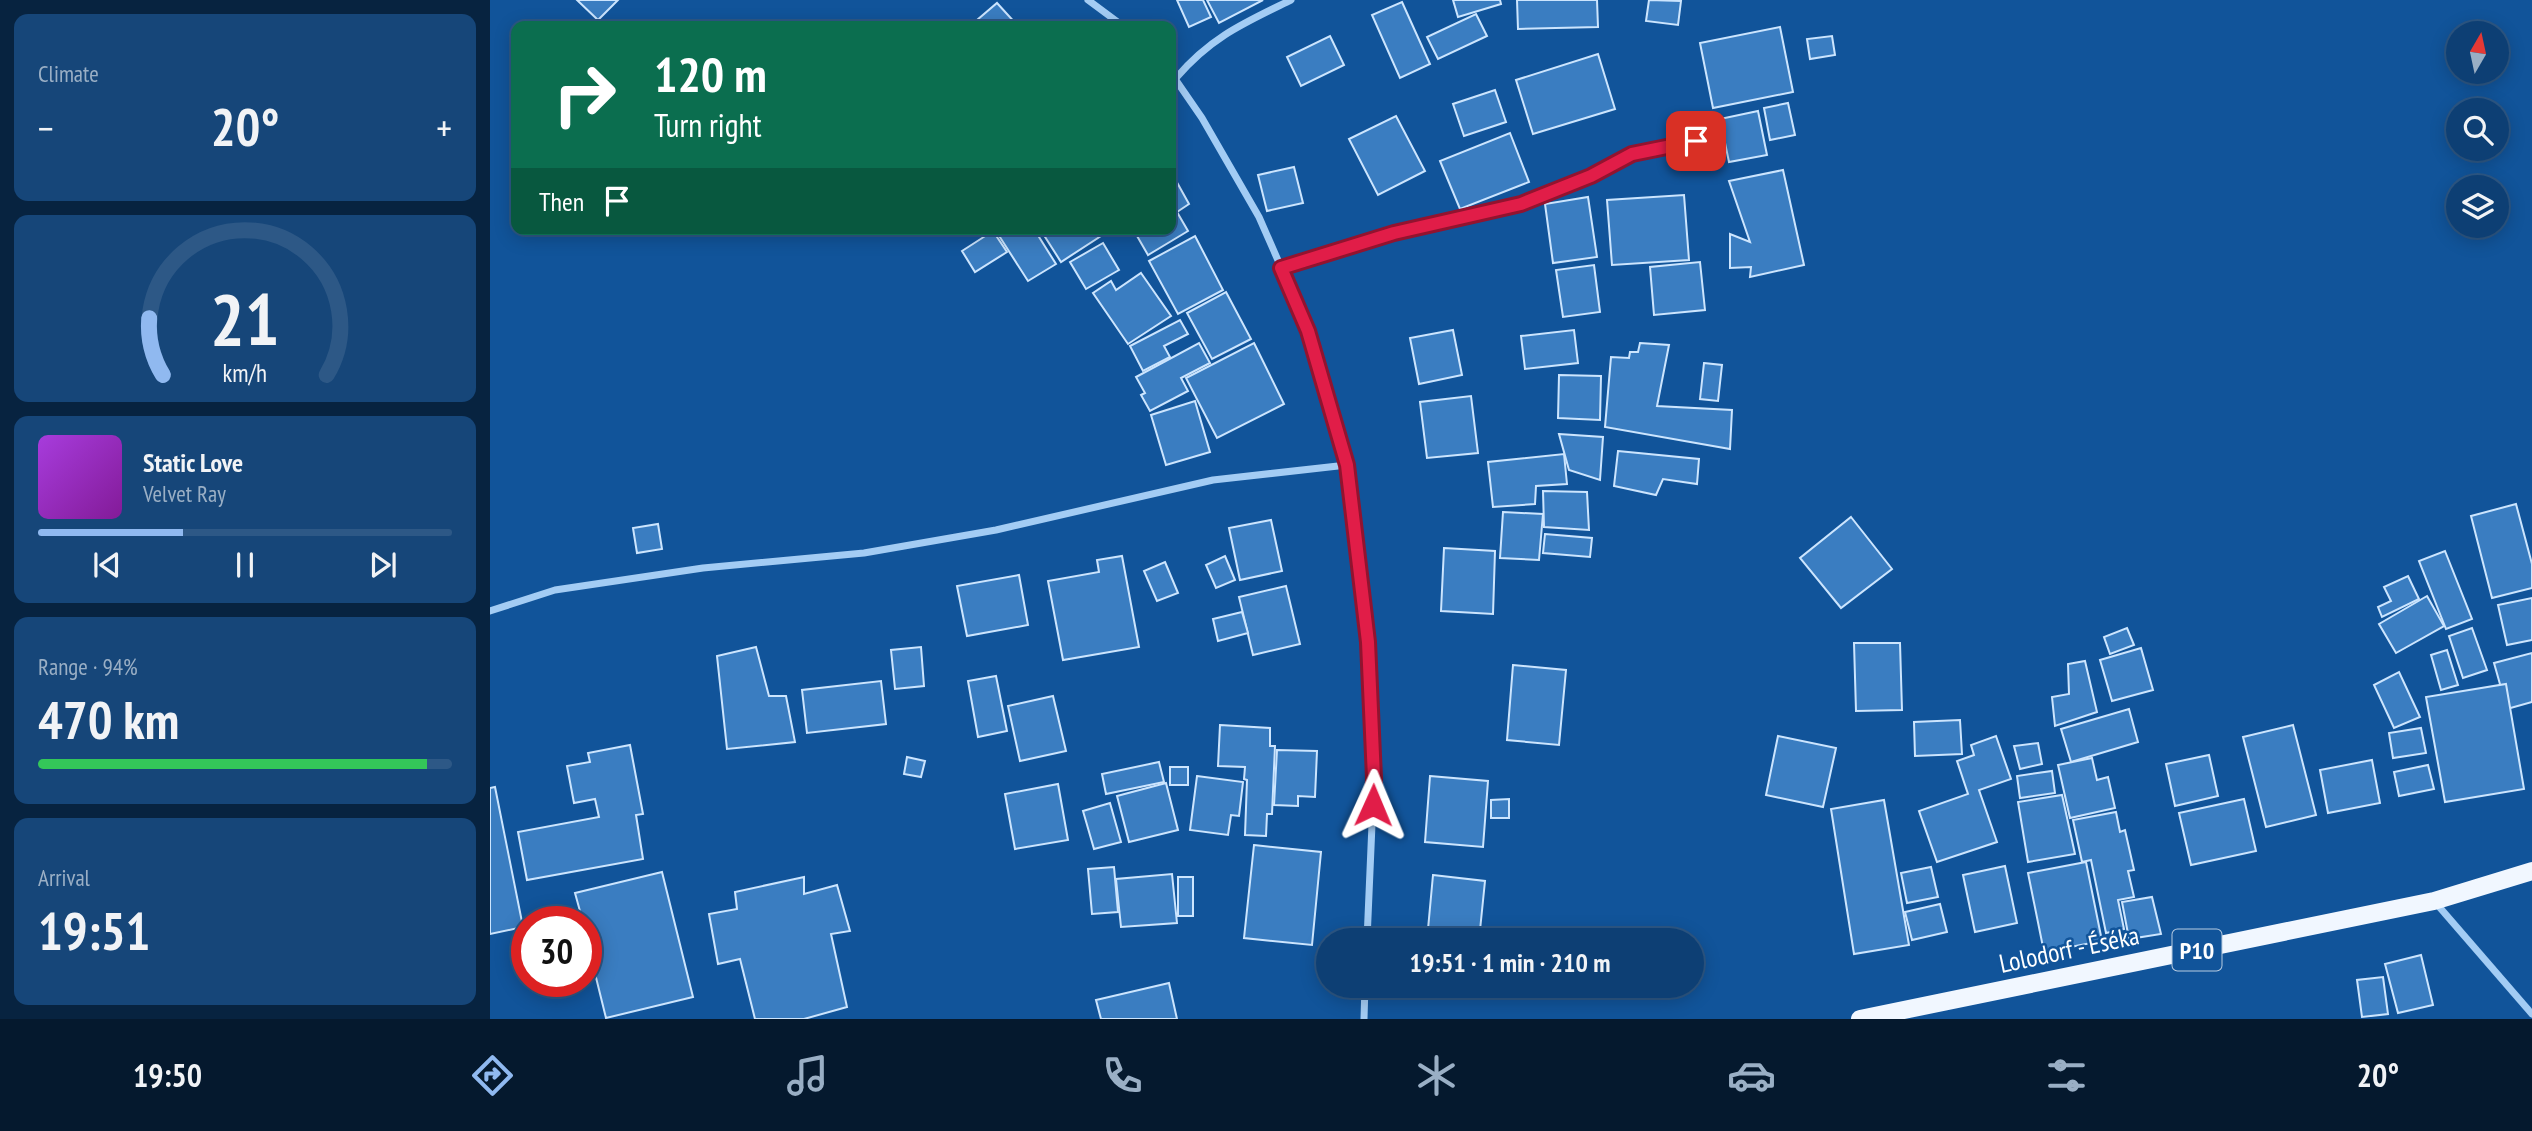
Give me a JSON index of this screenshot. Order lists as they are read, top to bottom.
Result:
{
  "streets": {
    "main road": ["Lolodorf - Éséka", "P10"]
  },
  "north": "top",
  "page": {
    "tile": [
      "Climate",
      ["Range · 94%", "470 km"],
      ["Arrival", "19:51"]
    ],
    "turn": ["120 m", "Turn right"],
    "heat": ["−", "20°", "+"],
    "then": "Then",
    "song": ["Static Love", "Velvet Ray"],
    "limit": "30",
    "trip": "19:51 · 1 min · 210 m",
    "tabs": ["19:50", "20°"],
    "gauge": ["21", "km/h"]
  }
}
